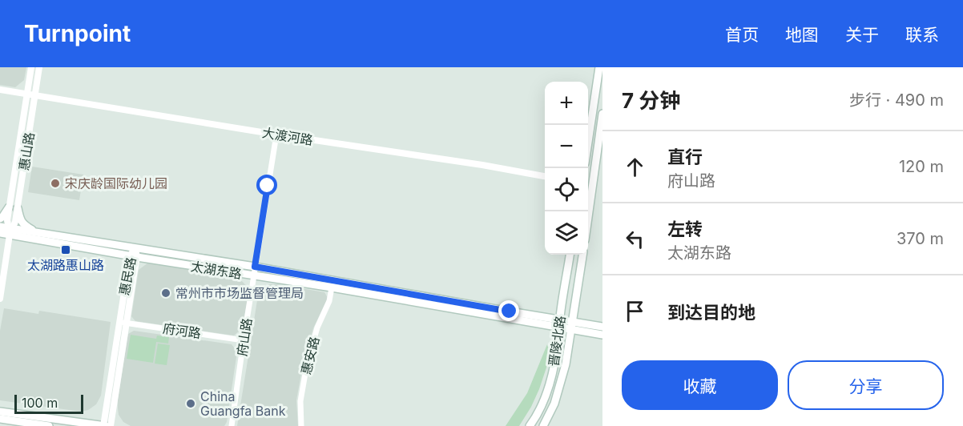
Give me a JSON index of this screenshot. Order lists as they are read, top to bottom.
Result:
{
  "streets": {
    "main road": ["太湖东路", "晋陵北路"],
    "street": [
      "大渡河路",
      "惠山路",
      "惠民路",
      "府河路",
      "府山路",
      "惠安路"
    ]
  },
  "crossings": [
    ["大渡河路", "惠山路"],
    ["大渡河路", "府山路"],
    ["惠山路", "太湖东路"],
    ["太湖东路", "惠民路"],
    ["太湖东路", "府山路"],
    ["太湖东路", "晋陵北路"],
    ["太湖东路", "惠安路"],
    ["惠民路", "府河路"],
    ["府河路", "府山路"]
  ],
  "places": {
    "other": ["宋庆龄国际幼儿园", "常州市市场监督管理局", "China Guangfa Bank"],
    "transit": ["太湖路惠山路"]
  },
  "scale_bar": "100 m",
  "page": {
    "header": "Turnpoint",
    "nav": [
      "首页",
      "地图",
      "关于",
      "联系"
    ],
    "heading": ["7 分钟", "步行 · 490 m"],
    "map_buttons": ["+", "−"],
    "list": [
      ["直行", "府山路", "120 m"],
      ["左转", "太湖东路", "370 m"],
      "到达目的地"
    ],
    "buttons": ["收藏", "分享"],
    "scale": "100 m"
  }
}
